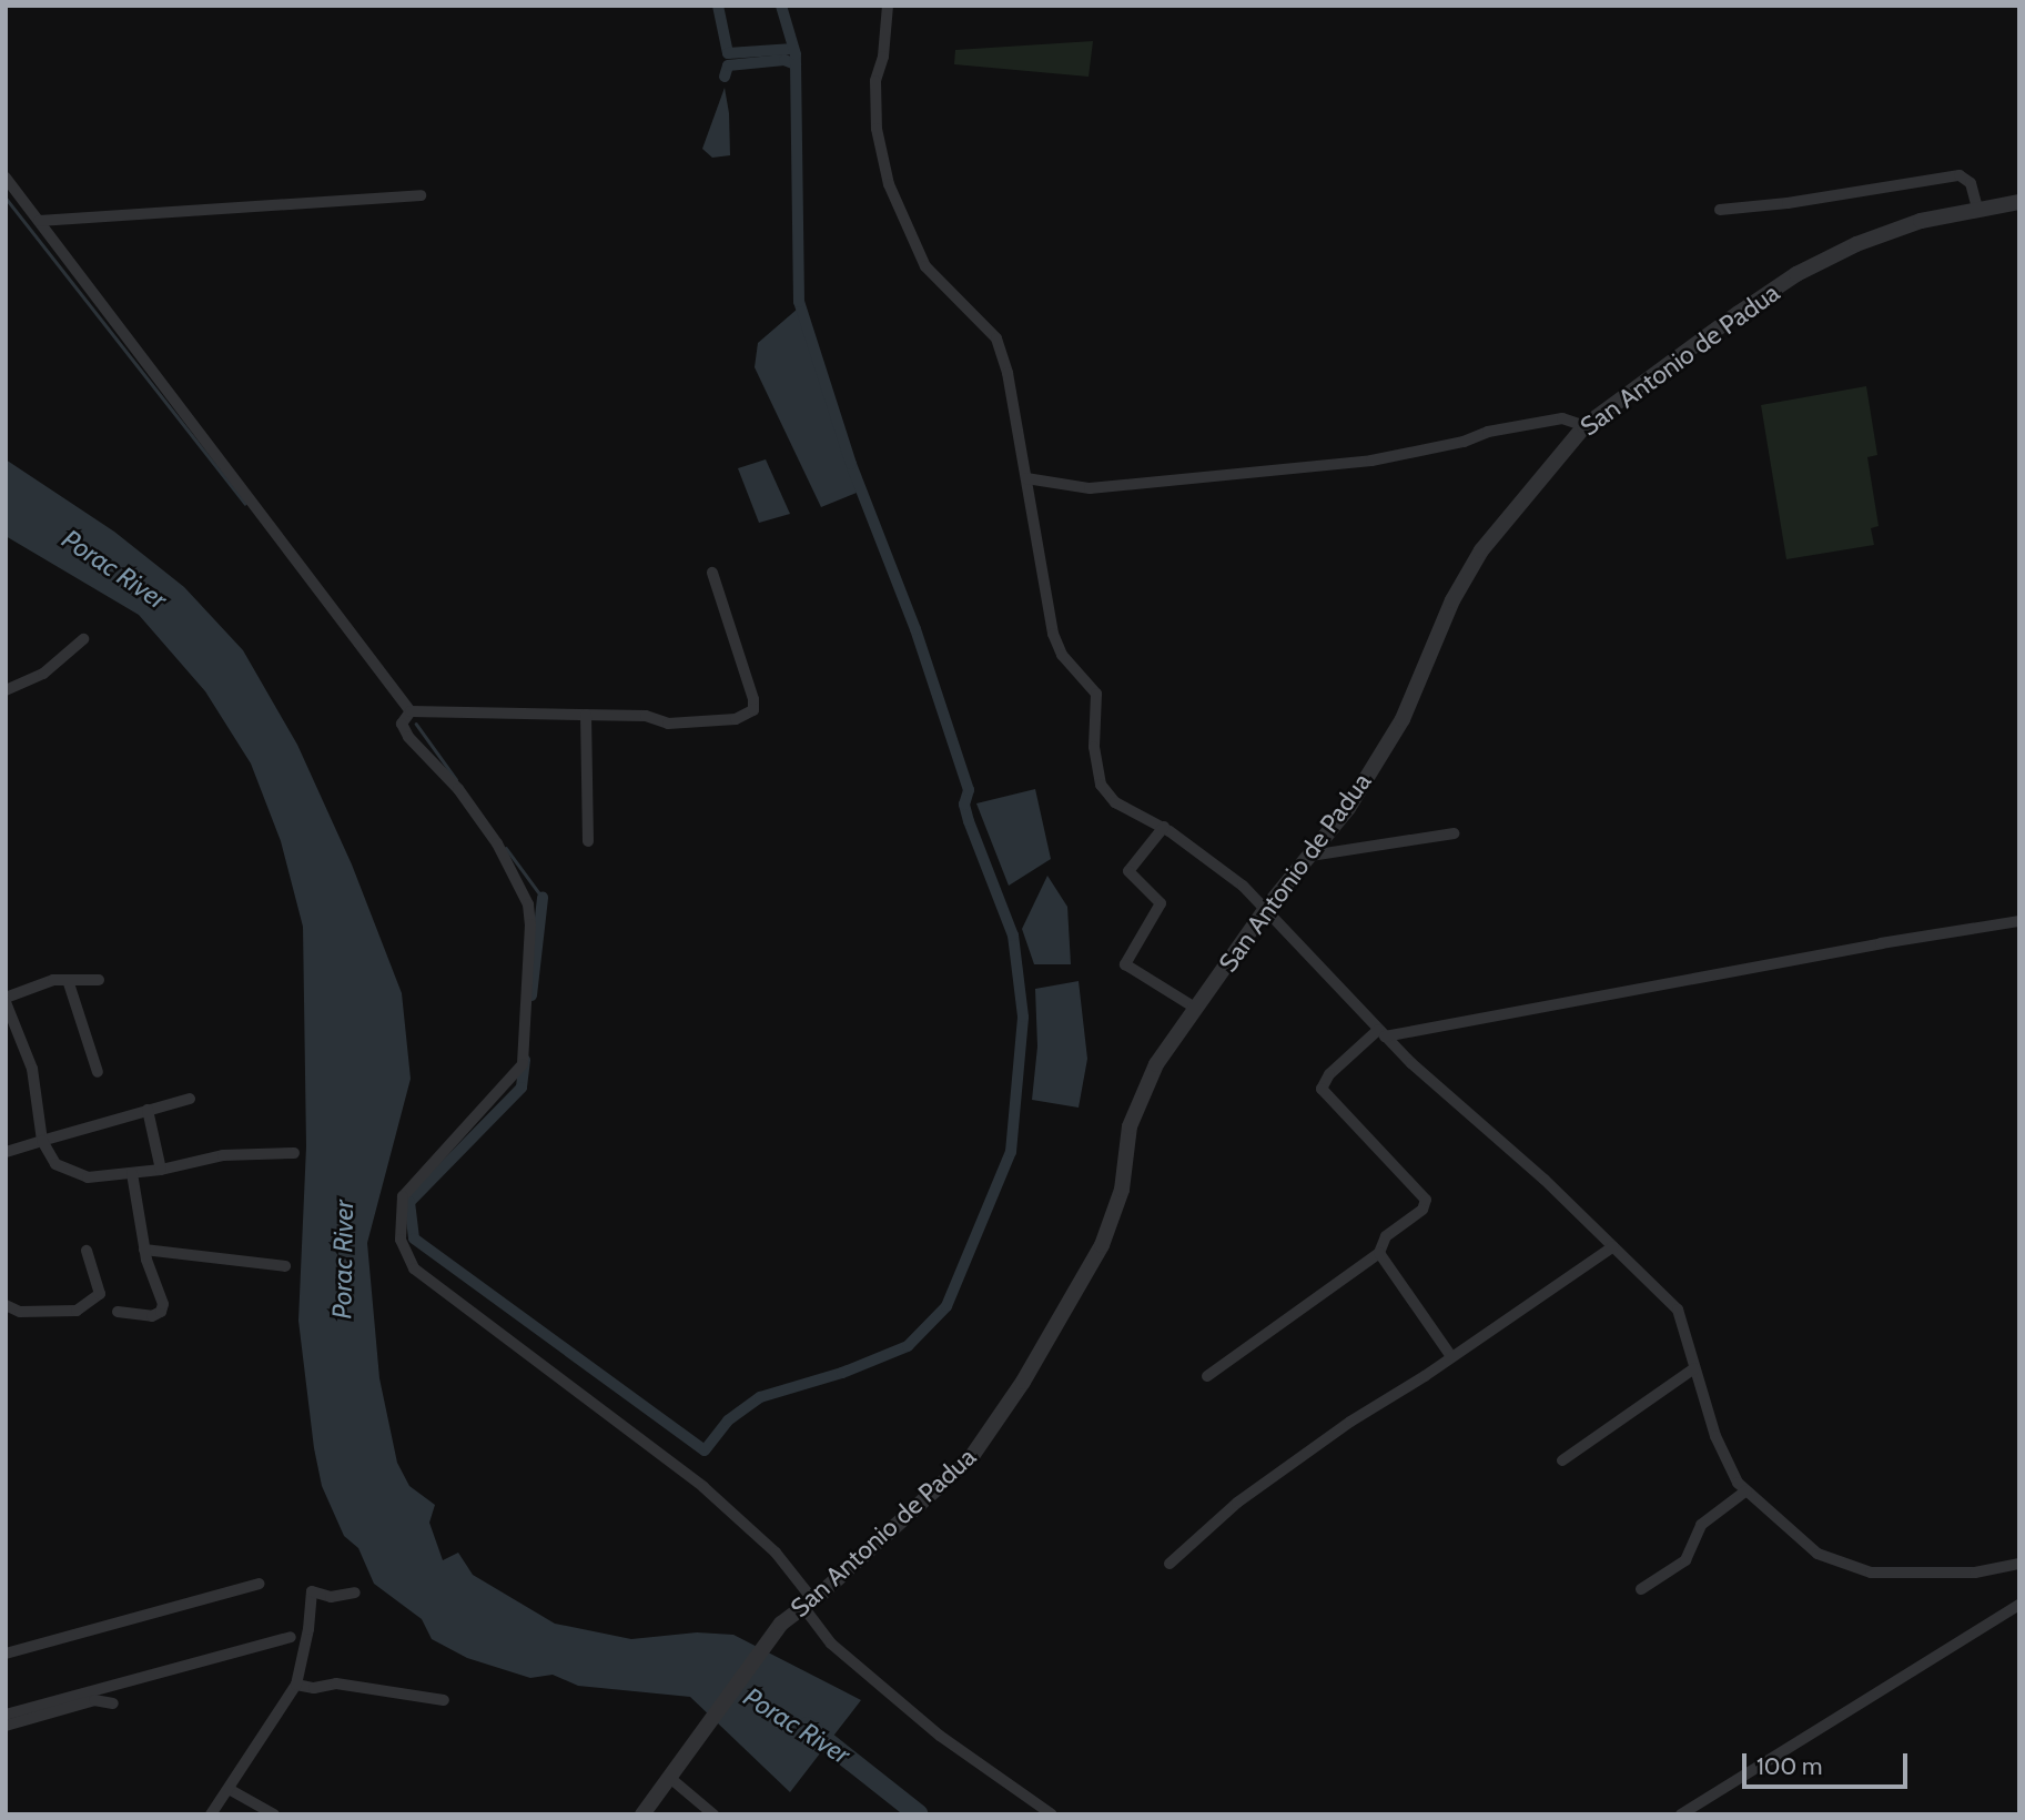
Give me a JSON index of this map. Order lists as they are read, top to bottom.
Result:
{
  "streets": {
    "street": ["San Antonio de Padua"]
  },
  "water": ["Porac River"],
  "scale_bar": "100 m"
}
